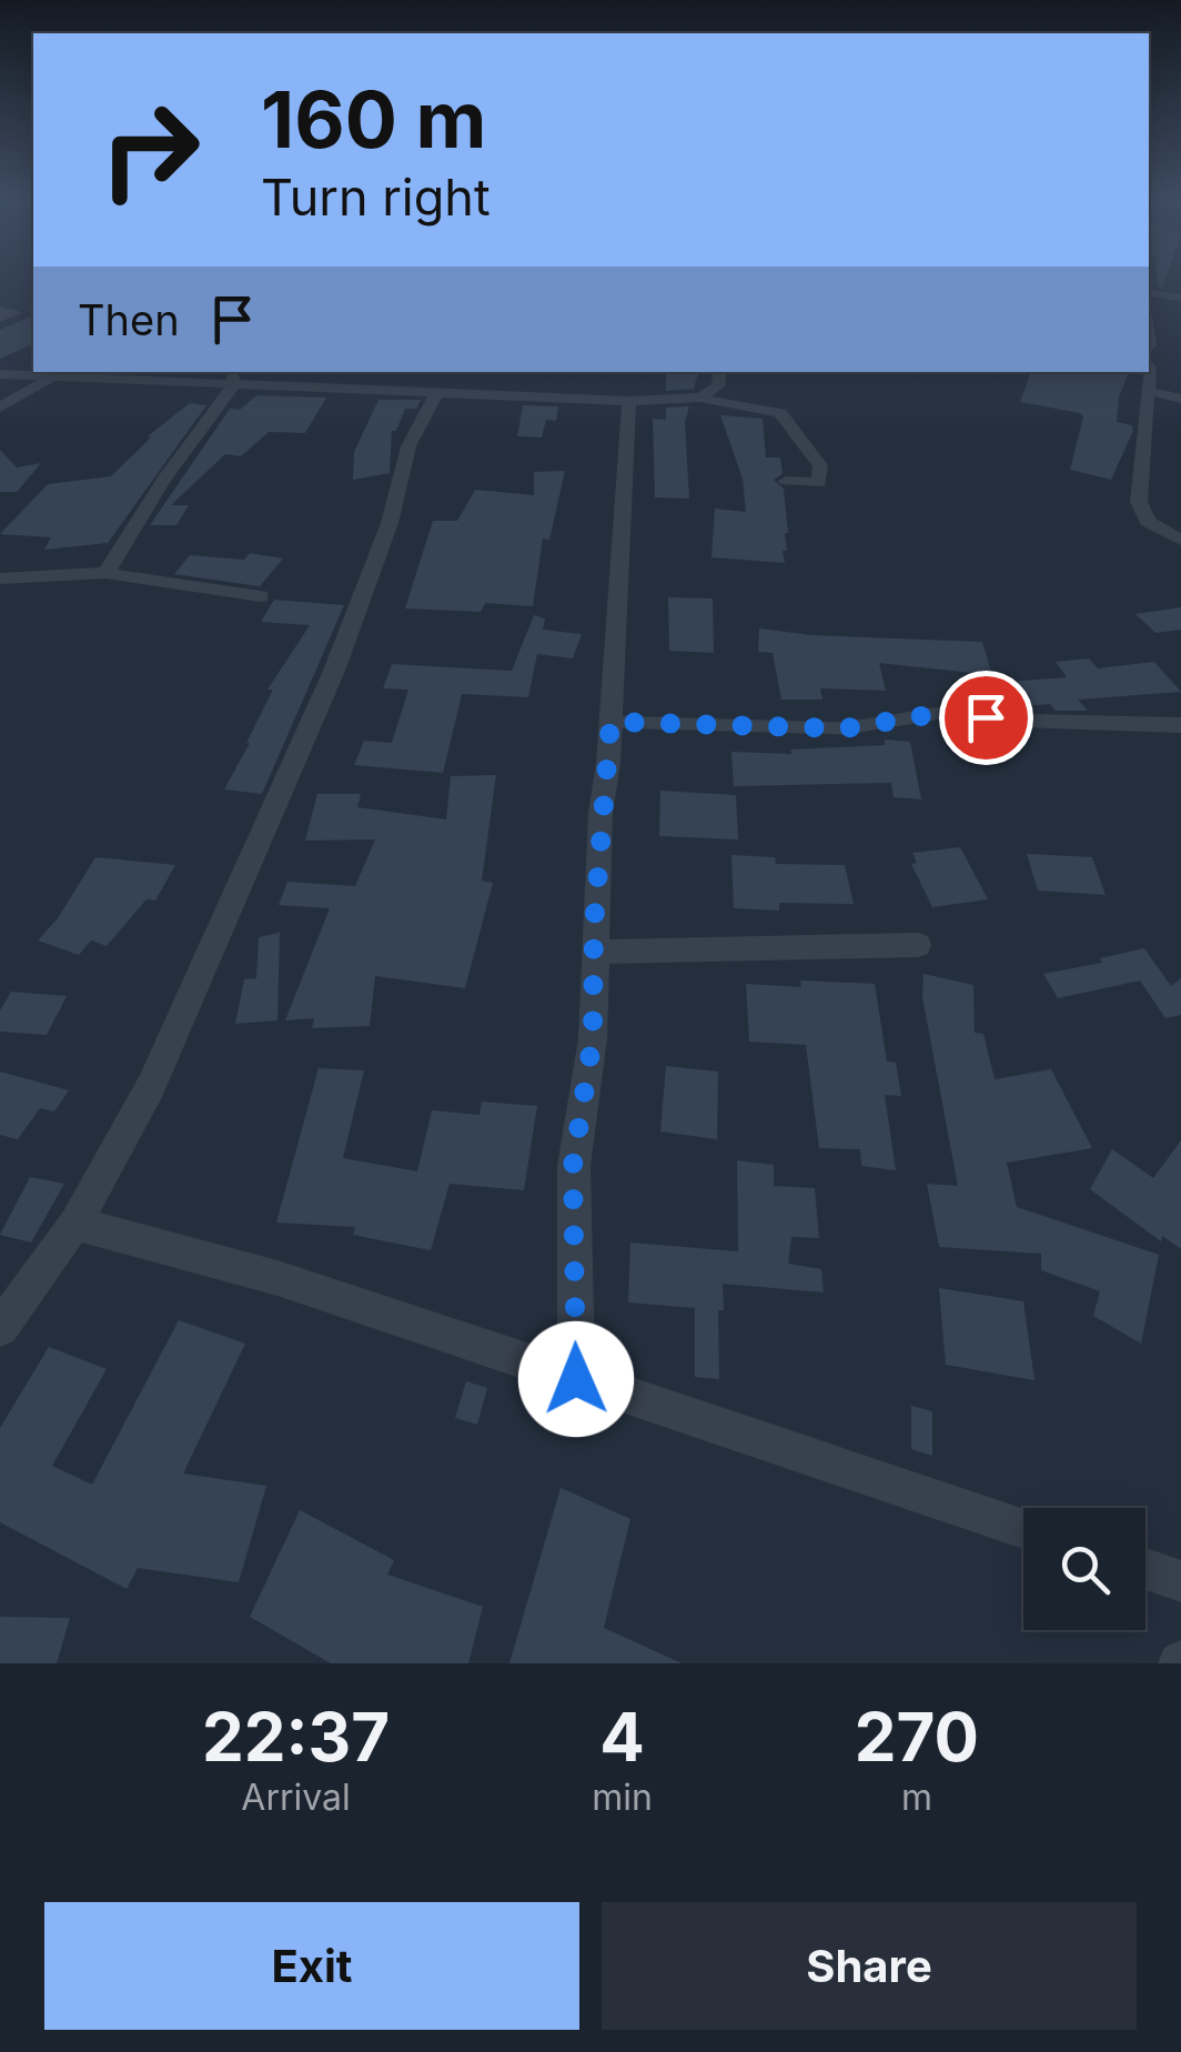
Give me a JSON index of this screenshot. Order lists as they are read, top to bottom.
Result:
{
  "page": {
    "turn": ["160 m", "Turn right"],
    "then": "Then",
    "eta": [
      "22:37",
      "Arrival",
      "4",
      "min",
      "270",
      "m"
    ],
    "buttons": ["Exit", "Share"]
  }
}
